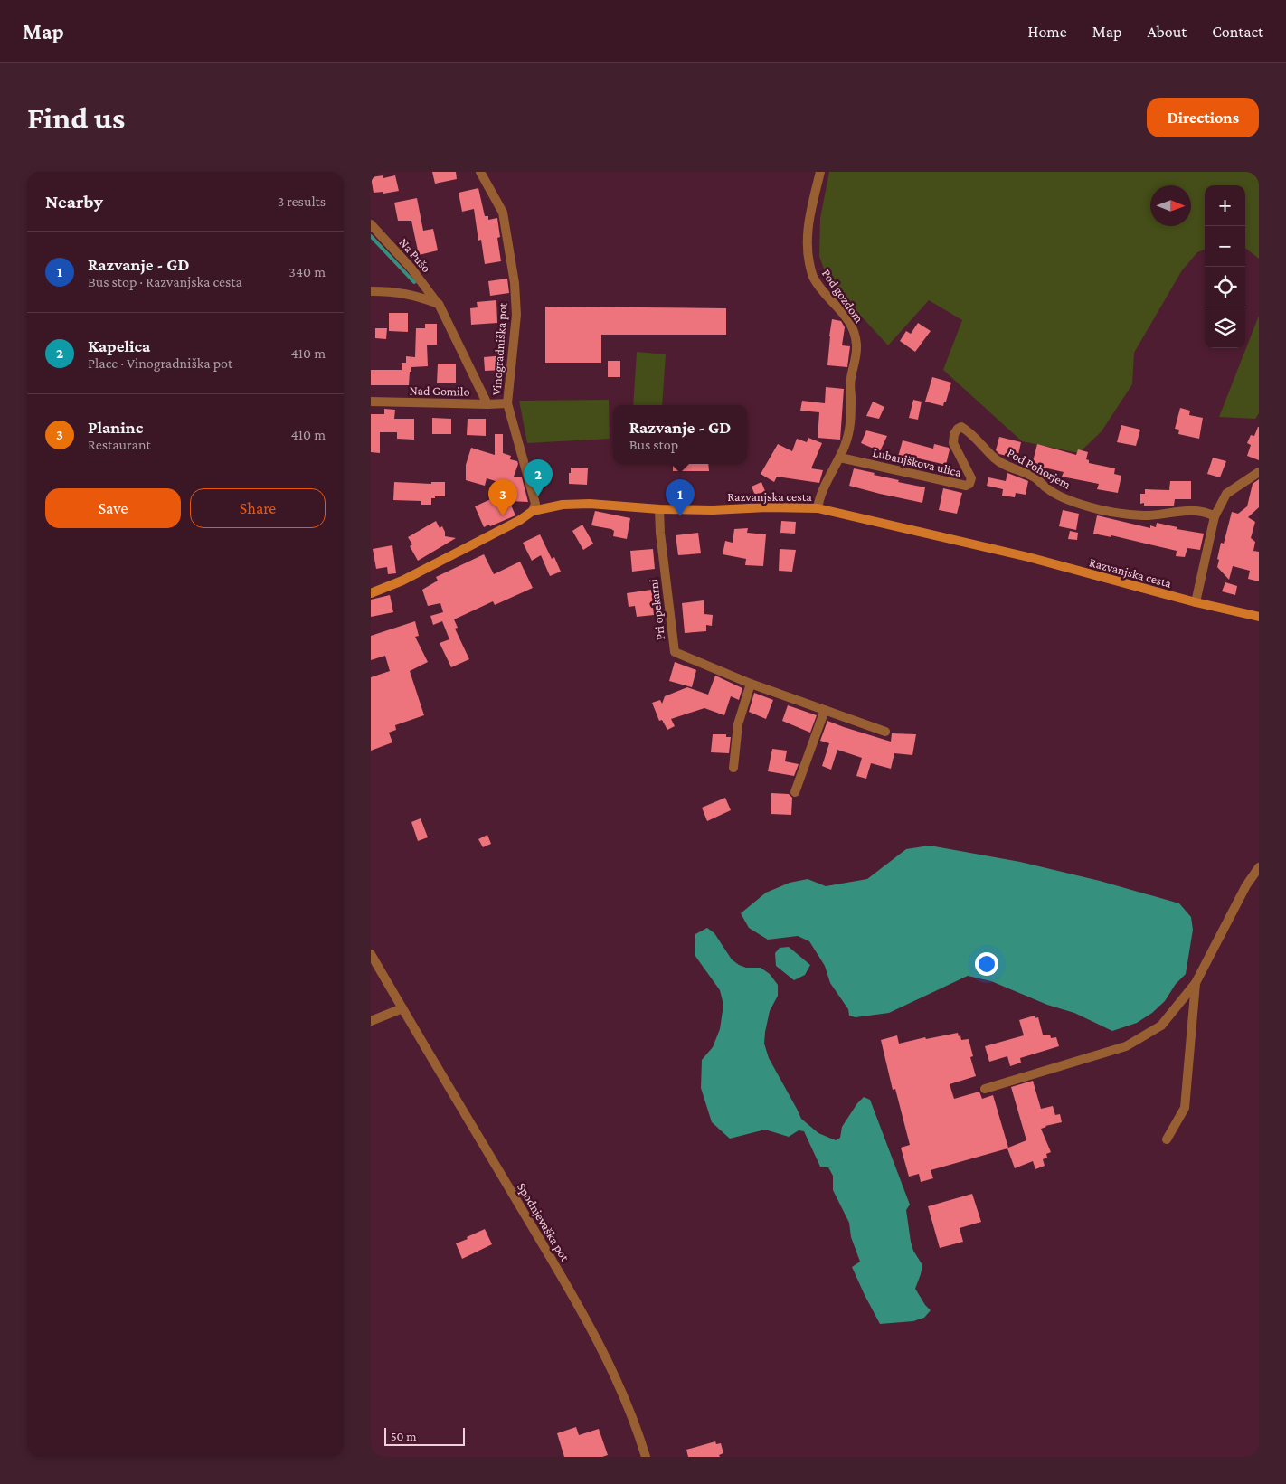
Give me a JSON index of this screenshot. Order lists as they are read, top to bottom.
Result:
{
  "streets": {
    "street": [
      "Na Pušo",
      "Pod gozdom",
      "Vinogradniška pot",
      "Nad Gomilo",
      "Lubanjškova ulica",
      "Pod Pohorjem",
      "Razvanjska cesta",
      "Pri opekarni",
      "Spodnjevaška pot"
    ]
  },
  "crossings": [
    ["Na Pušo", "Nad Gomilo"],
    ["Pod gozdom", "Lubanjškova ulica"],
    ["Pod gozdom", "Razvanjska cesta"],
    ["Vinogradniška pot", "Nad Gomilo"],
    ["Vinogradniška pot", "Razvanjska cesta"],
    ["Lubanjškova ulica", "Pod Pohorjem"],
    ["Razvanjska cesta", "Pri opekarni"]
  ],
  "scale_bar": "50 m",
  "north": "right",
  "page": {
    "header": "Map",
    "nav": [
      "Home",
      "Map",
      "About",
      "Contact"
    ],
    "buttons": [
      "Directions",
      ["Save", "Share"]
    ],
    "title": "Find us",
    "heading": ["Nearby", "3 results"],
    "map_buttons": ["+", "−"],
    "list": [
      {
        "mark": "1",
        "name": "Razvanje - GD",
        "note": "Bus stop · Razvanjska cesta",
        "value": "340 m"
      },
      {
        "mark": "2",
        "name": "Kapelica",
        "note": "Place · Vinogradniška pot",
        "value": "410 m"
      },
      {
        "mark": "3",
        "name": "Planinc",
        "note": "Restaurant",
        "value": "410 m"
      }
    ],
    "popup": ["Razvanje - GD", "Bus stop"],
    "pins": ["2", "1", "3"],
    "scale": "50 m"
  }
}
